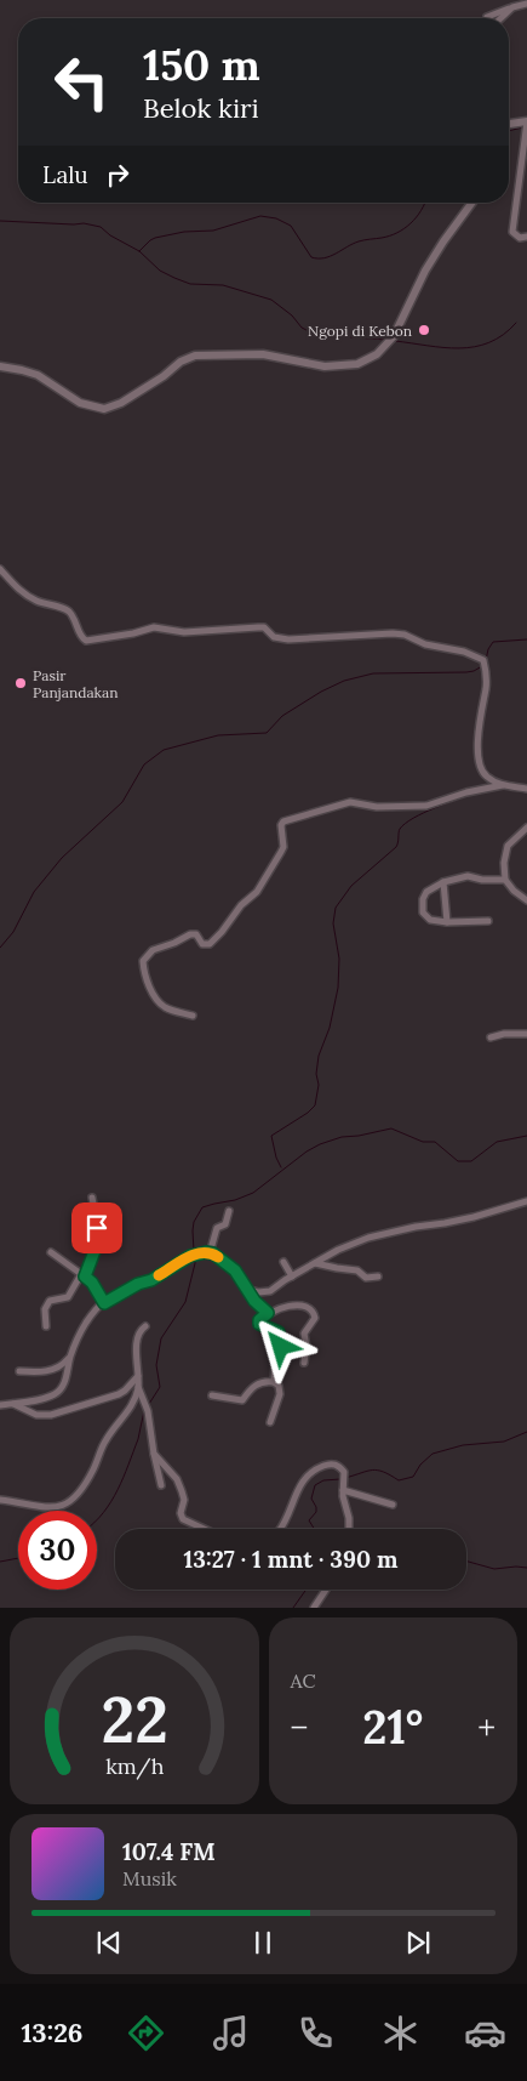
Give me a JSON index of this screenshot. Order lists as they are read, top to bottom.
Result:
{
  "places": ["Ngopi di Kebon", "Pasir Panjandakan"],
  "page": {
    "turn": ["150 m", "Belok kiri"],
    "then": "Lalu",
    "limit": "30",
    "trip": "13:27 · 1 mnt · 390 m",
    "tile": "AC",
    "heat": ["−", "21°", "+"],
    "song": ["107.4 FM", "Musik"],
    "tabs": "13:26",
    "gauge": ["22", "km/h"]
  }
}
